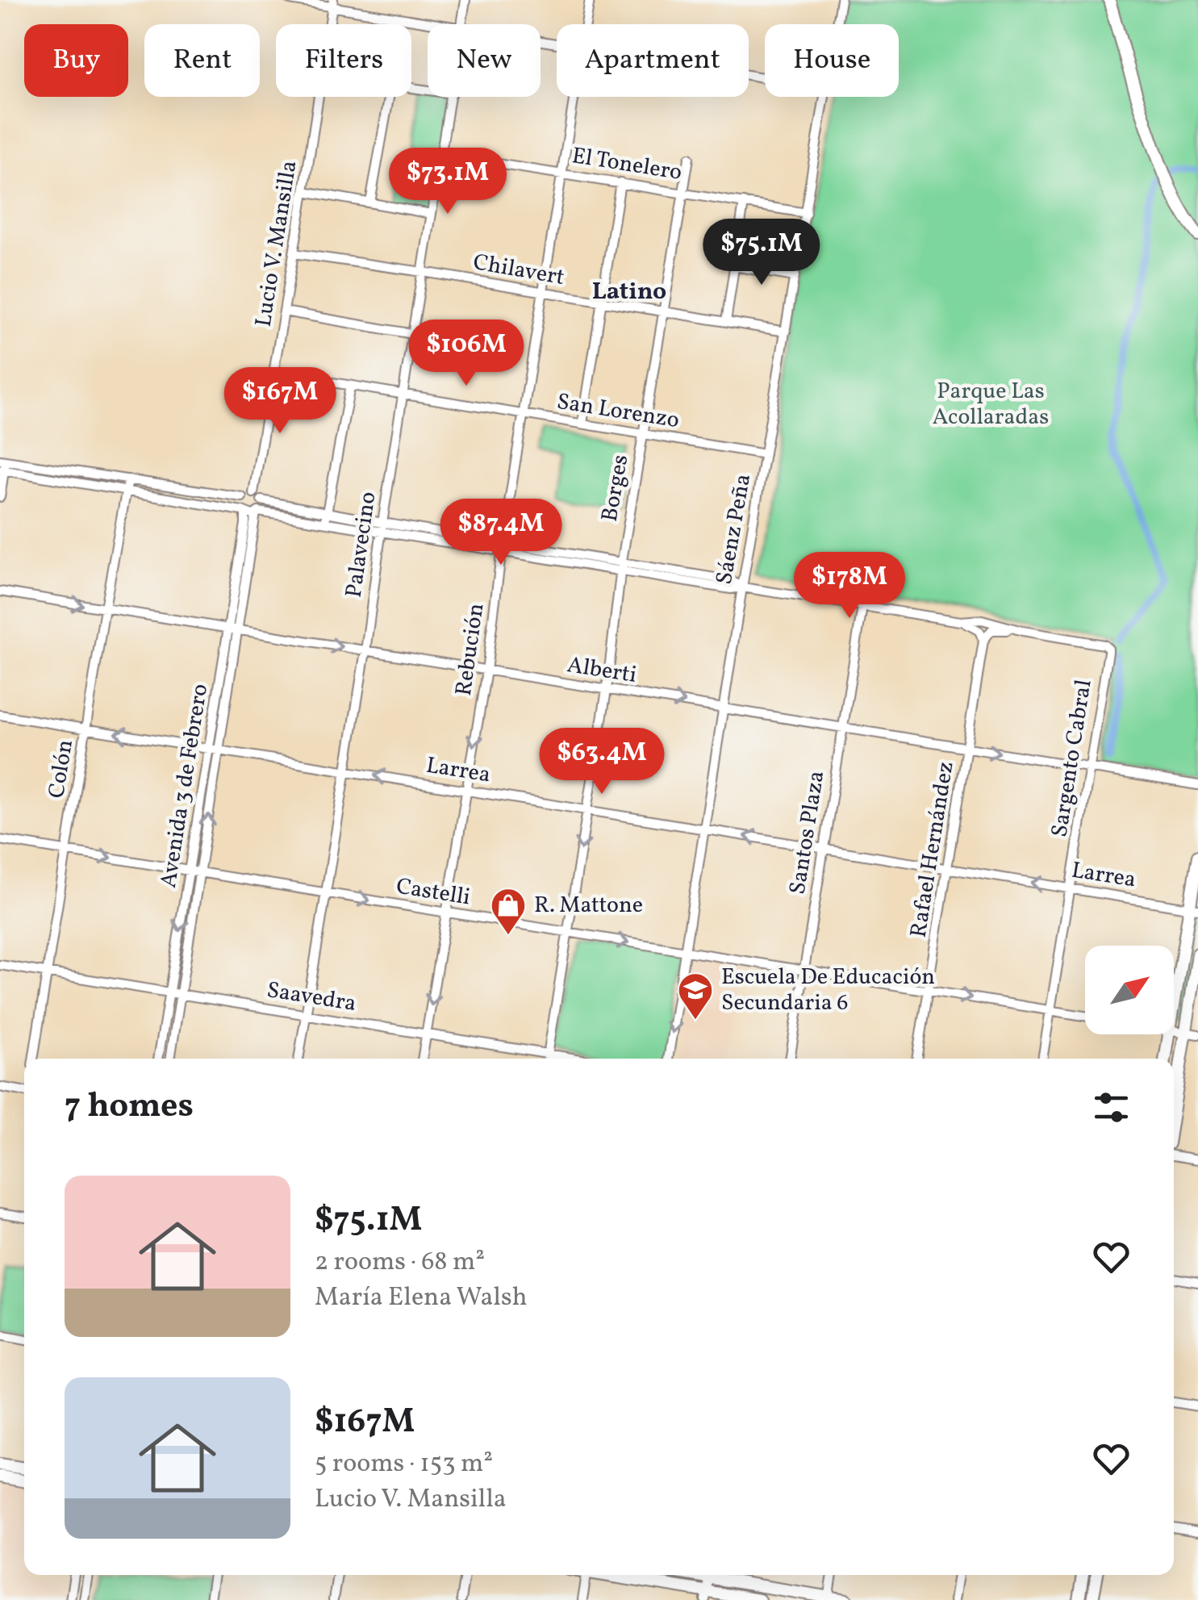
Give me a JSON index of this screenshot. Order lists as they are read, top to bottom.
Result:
{
  "streets": {
    "street": [
      "El Tonelero",
      "Lucio V. Mansilla",
      "Chilavert",
      "San Lorenzo",
      "Borges",
      "Sáenz Peña",
      "Palavecino",
      "Rebución",
      "Alberti",
      "Sargento Cabral",
      "Colón",
      "Larrea",
      "Avenida 3 de Febrero",
      "Santos Plaza",
      "Rafael Hernández",
      "Castelli",
      "Saavedra"
    ]
  },
  "crossings": [
    ["El Tonelero", "Borges"],
    ["El Tonelero", "Sáenz Peña"],
    ["El Tonelero", "Palavecino"],
    ["El Tonelero", "Rebución"],
    ["Lucio V. Mansilla", "Chilavert"],
    ["Lucio V. Mansilla", "San Lorenzo"],
    ["Lucio V. Mansilla", "Avenida 3 de Febrero"],
    ["Chilavert", "Borges"],
    ["Chilavert", "Sáenz Peña"],
    ["Chilavert", "Palavecino"],
    ["Chilavert", "Rebución"],
    ["San Lorenzo", "Borges"],
    ["San Lorenzo", "Sáenz Peña"],
    ["San Lorenzo", "Palavecino"],
    ["San Lorenzo", "Rebución"],
    ["Borges", "Alberti"],
    ["Borges", "Larrea"],
    ["Borges", "Castelli"],
    ["Borges", "Saavedra"],
    ["Sáenz Peña", "Alberti"],
    ["Sáenz Peña", "Larrea"],
    ["Sáenz Peña", "Castelli"],
    ["Palavecino", "Alberti"],
    ["Palavecino", "Larrea"],
    ["Palavecino", "Castelli"],
    ["Palavecino", "Saavedra"],
    ["Rebución", "Alberti"],
    ["Rebución", "Larrea"],
    ["Rebución", "Castelli"],
    ["Rebución", "Saavedra"],
    ["Alberti", "Sargento Cabral"],
    ["Alberti", "Colón"],
    ["Alberti", "Avenida 3 de Febrero"],
    ["Alberti", "Santos Plaza"],
    ["Alberti", "Rafael Hernández"],
    ["Sargento Cabral", "Larrea"],
    ["Sargento Cabral", "Castelli"],
    ["Colón", "Larrea"],
    ["Colón", "Castelli"],
    ["Colón", "Saavedra"],
    ["Larrea", "Avenida 3 de Febrero"],
    ["Larrea", "Santos Plaza"],
    ["Larrea", "Rafael Hernández"],
    ["Avenida 3 de Febrero", "Castelli"],
    ["Avenida 3 de Febrero", "Saavedra"],
    ["Santos Plaza", "Castelli"],
    ["Rafael Hernández", "Castelli"]
  ],
  "one_way": ["Alberti", "Larrea", "Castelli"],
  "districts": ["Latino"],
  "parks": ["Parque Las Acollaradas"],
  "places": {
    "shop": ["R. Mattone"],
    "school or university": ["Escuela De Educación Secundaria 6"]
  },
  "north": "top right",
  "page": {
    "chip": [
      "Buy",
      "Rent",
      "Filters",
      "New",
      "Apartment",
      "House"
    ],
    "price": [
      "$73.1M",
      "$75.1M",
      "$106M",
      "$167M",
      "$87.4M",
      "$178M",
      "$63.4M"
    ],
    "heading": "7 homes",
    "list": [
      {
        "name": "$75.1M",
        "note": "2 rooms · 68 m² · María Elena Walsh"
      },
      {
        "name": "$167M",
        "note": "5 rooms · 153 m² · Lucio V. Mansilla"
      }
    ]
  }
}
